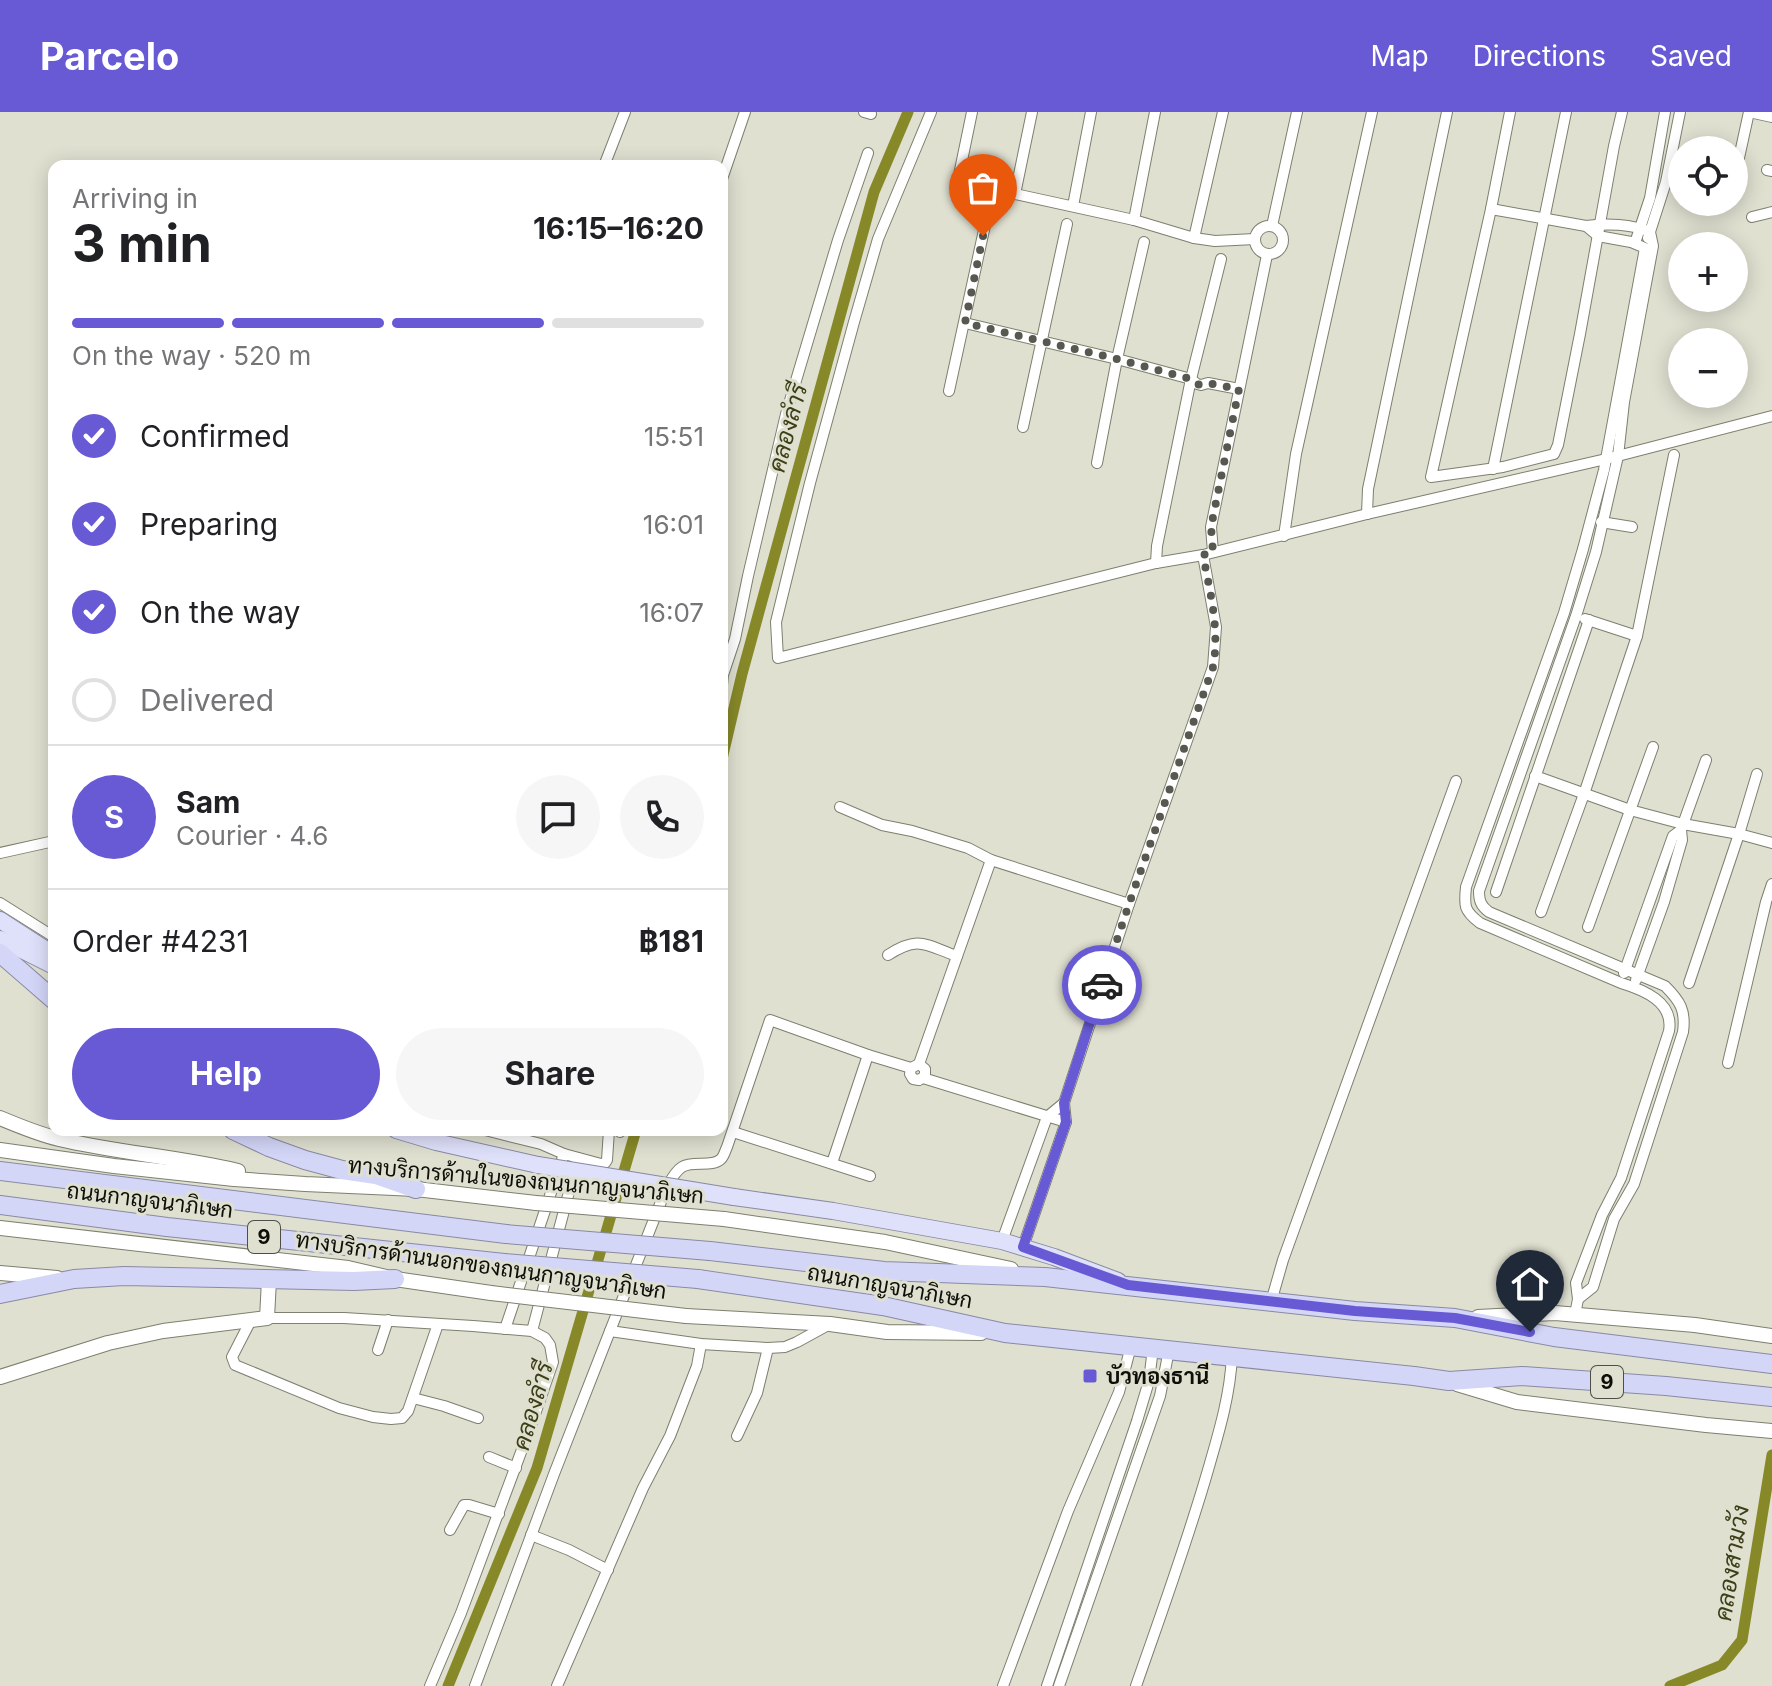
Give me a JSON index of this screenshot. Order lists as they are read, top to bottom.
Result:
{
  "streets": {
    "highway": ["ถนนกาญจนาภิเษก", "9"],
    "main road": ["ทางบริการด้านในของถนนกาญจนาภิเษก", "ทางบริการด้านนอกของถนนกาญจนาภิเษก"]
  },
  "crossings": [
    ["ทางบริการด้านในของถนนกาญจนาภิเษก", "ถนนกาญจนาภิเษก"],
    ["ถนนกาญจนาภิเษก", "ทางบริการด้านนอกของถนนกาญจนาภิเษก"]
  ],
  "water": ["คลองลำรี", "คลองสามวัง"],
  "places": {
    "transit": ["บัวทองธานี"]
  },
  "page": {
    "header": "Parcelo",
    "nav": ["Map", "Directions", "Saved"],
    "map_buttons": ["+", "−"],
    "heading": ["3 min", "Arriving in", "16:15–16:20"],
    "panel": [
      "Sam",
      "Courier · 4.6",
      "Order #4231",
      "฿181"
    ],
    "bar": "On the way · 520 m",
    "list": [
      ["Confirmed", "15:51"],
      ["Preparing", "16:01"],
      ["On the way", "16:07"],
      "Delivered"
    ],
    "round": "S",
    "buttons": ["Help", "Share"]
  }
}
